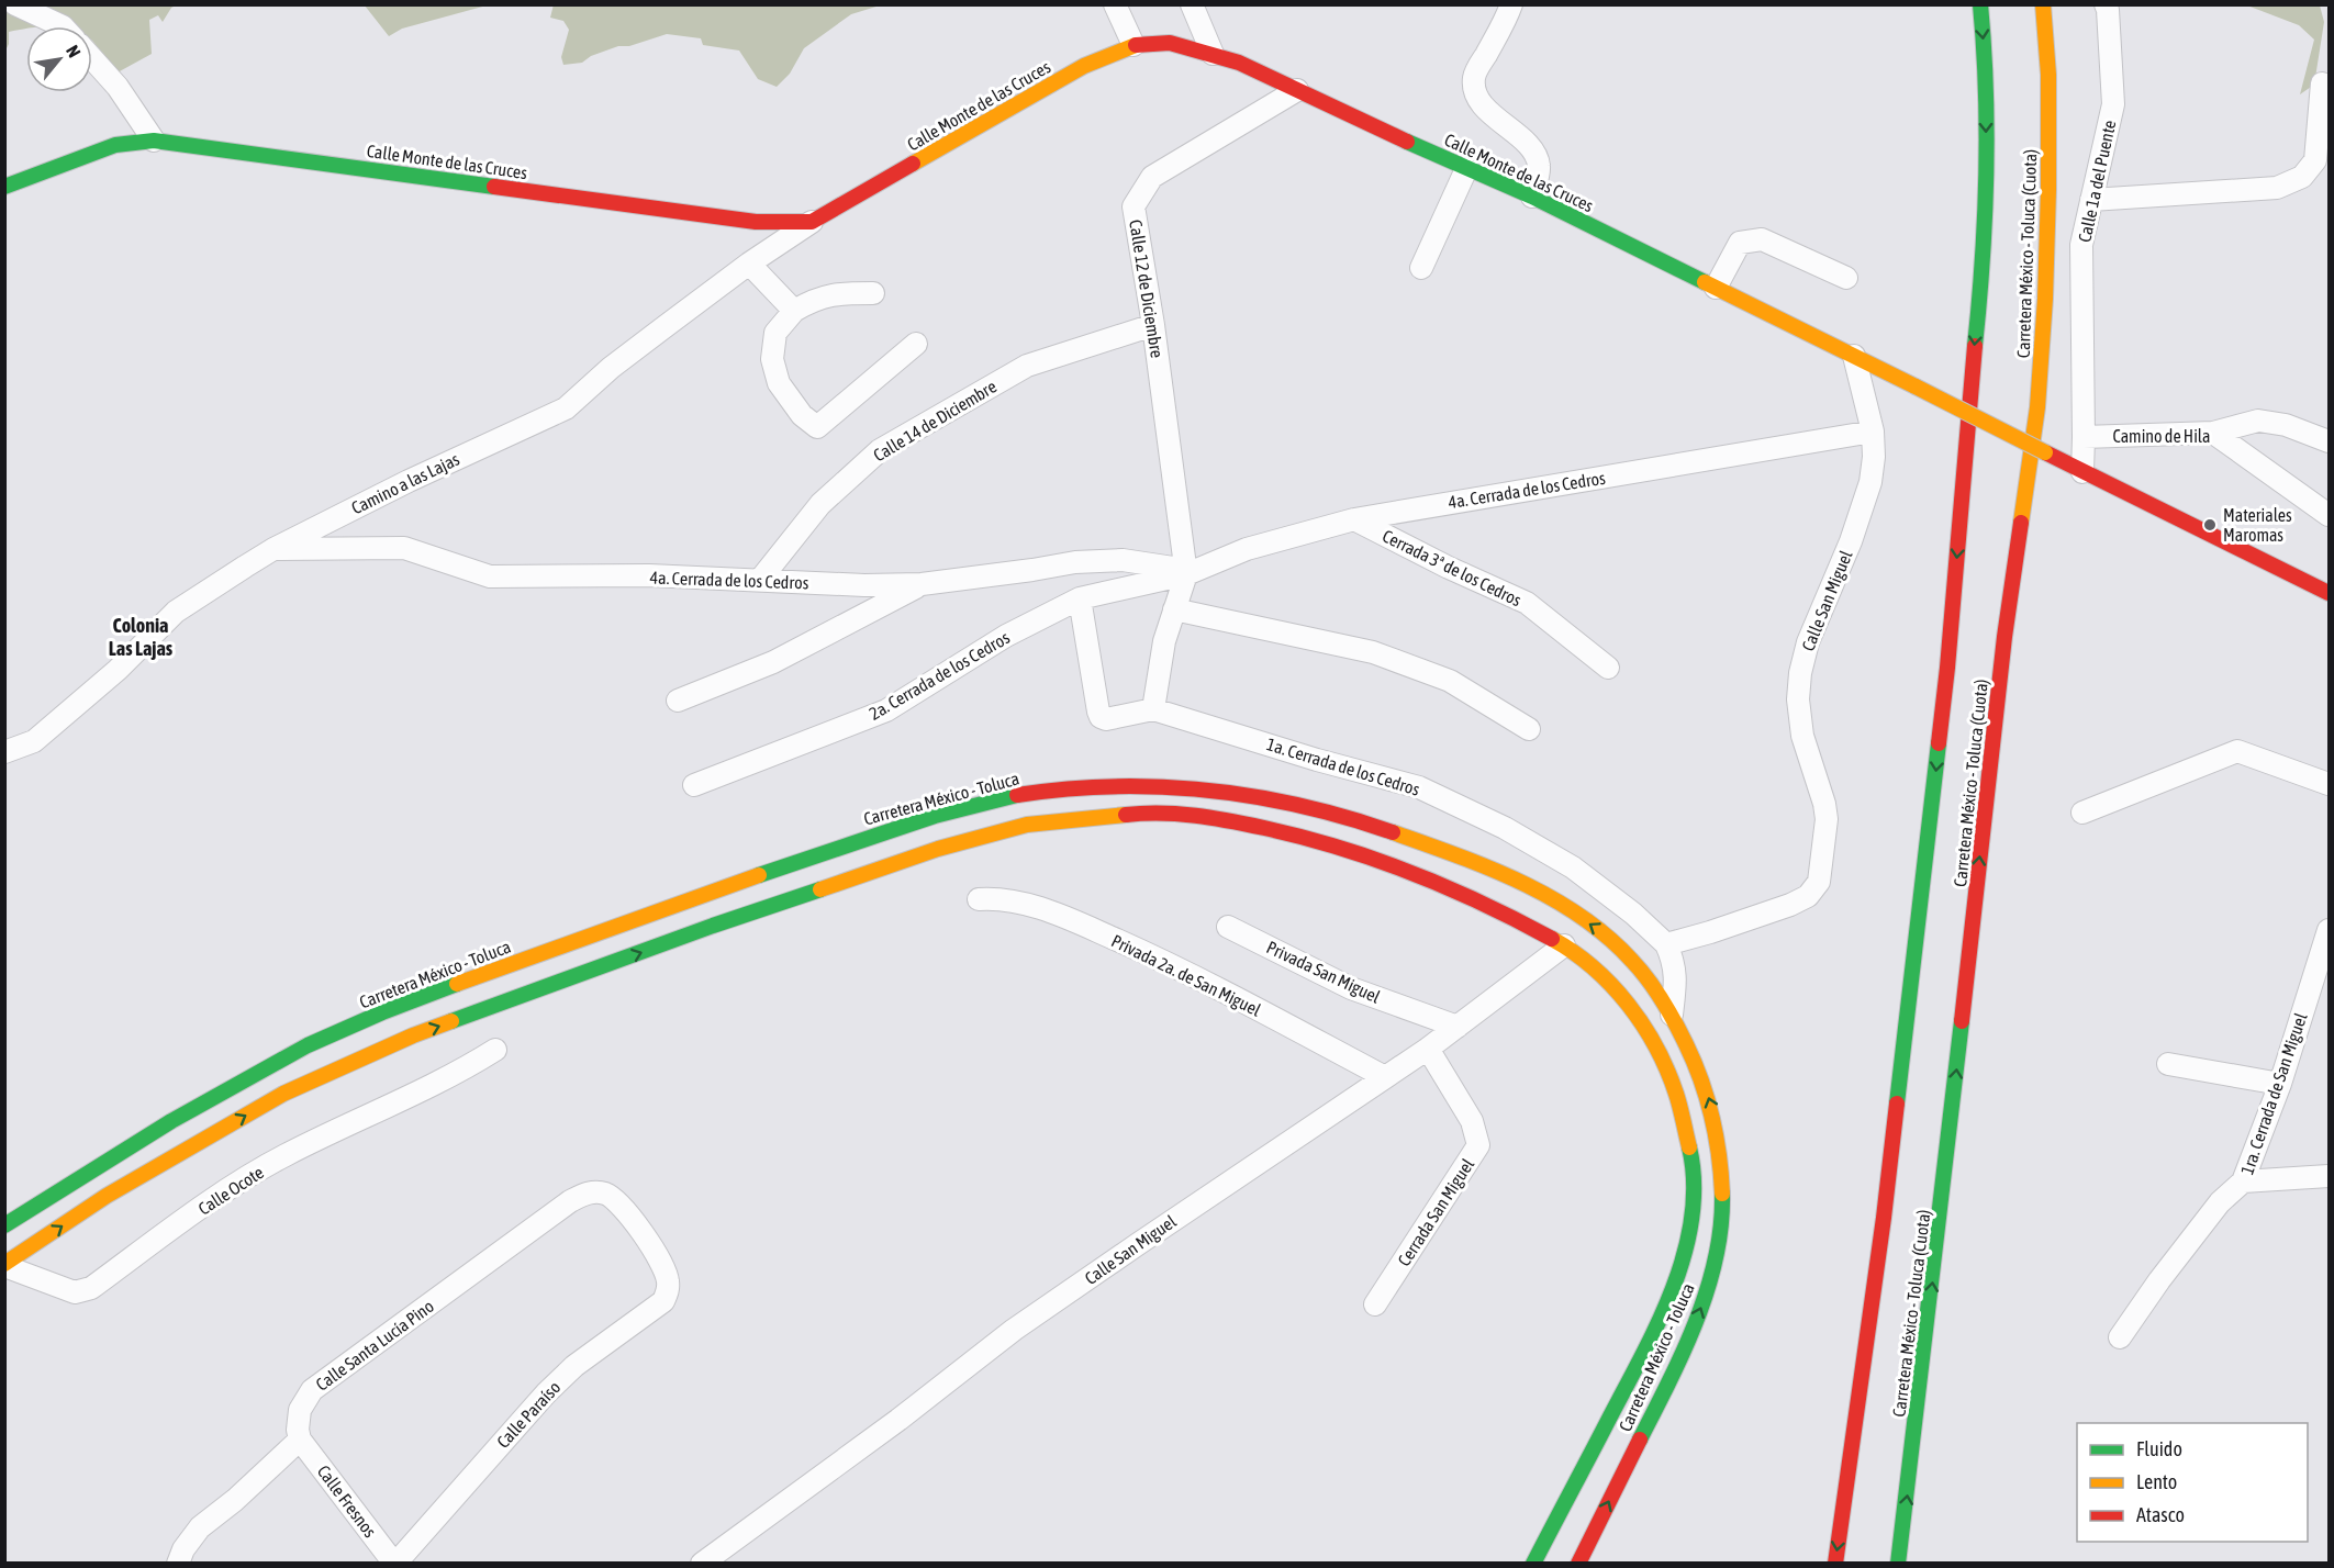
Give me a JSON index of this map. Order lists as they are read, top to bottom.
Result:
{
  "streets": {
    "main road": ["Calle Monte de las Cruces", "Carretera México - Toluca (Cuota)", "Carretera México - Toluca"],
    "street": [
      "Calle 1a del Puente",
      "Calle 12 de Diciembre",
      "Calle 14 de Diciembre",
      "Camino de Hila",
      "Camino a las Lajas",
      "4a. Cerrada de los Cedros",
      "Cerrada 3ª de los Cedros",
      "Calle San Miguel",
      "2a. Cerrada de los Cedros",
      "1a. Cerrada de los Cedros",
      "Privada San Miguel",
      "Privada 2a. de San Miguel",
      "1ra. Cerrada de San Miguel",
      "Calle Ocote",
      "Cerrada San Miguel",
      "Calle Santa Lucía Pino",
      "Calle Paraíso",
      "Calle Fresnos"
    ]
  },
  "crossings": [
    ["Calle Monte de las Cruces", "Calle 12 de Diciembre"],
    ["Calle Monte de las Cruces", "Camino a las Lajas"],
    ["Calle Monte de las Cruces", "Calle San Miguel"],
    ["Calle 1a del Puente", "Camino de Hila"],
    ["Calle 12 de Diciembre", "Calle 14 de Diciembre"],
    ["Calle 12 de Diciembre", "4a. Cerrada de los Cedros"],
    ["Calle 12 de Diciembre", "2a. Cerrada de los Cedros"],
    ["Calle 14 de Diciembre", "4a. Cerrada de los Cedros"],
    ["Camino a las Lajas", "4a. Cerrada de los Cedros"],
    ["4a. Cerrada de los Cedros", "Cerrada 3ª de los Cedros"],
    ["4a. Cerrada de los Cedros", "Calle San Miguel"],
    ["4a. Cerrada de los Cedros", "2a. Cerrada de los Cedros"],
    ["Calle San Miguel", "1a. Cerrada de los Cedros"],
    ["Calle San Miguel", "Carretera México - Toluca"],
    ["Calle San Miguel", "Privada San Miguel"],
    ["Calle San Miguel", "Privada 2a. de San Miguel"],
    ["Calle San Miguel", "Cerrada San Miguel"],
    ["2a. Cerrada de los Cedros", "1a. Cerrada de los Cedros"],
    ["Carretera México - Toluca", "Calle Ocote"],
    ["Calle Santa Lucía Pino", "Calle Paraíso"],
    ["Calle Santa Lucía Pino", "Calle Fresnos"],
    ["Calle Paraíso", "Calle Fresnos"]
  ],
  "districts": ["Colonia Las Lajas"],
  "places": ["Materiales Maromas"],
  "legend": ["Fluido", "Lento", "Atasco"],
  "north": "top right"
}
